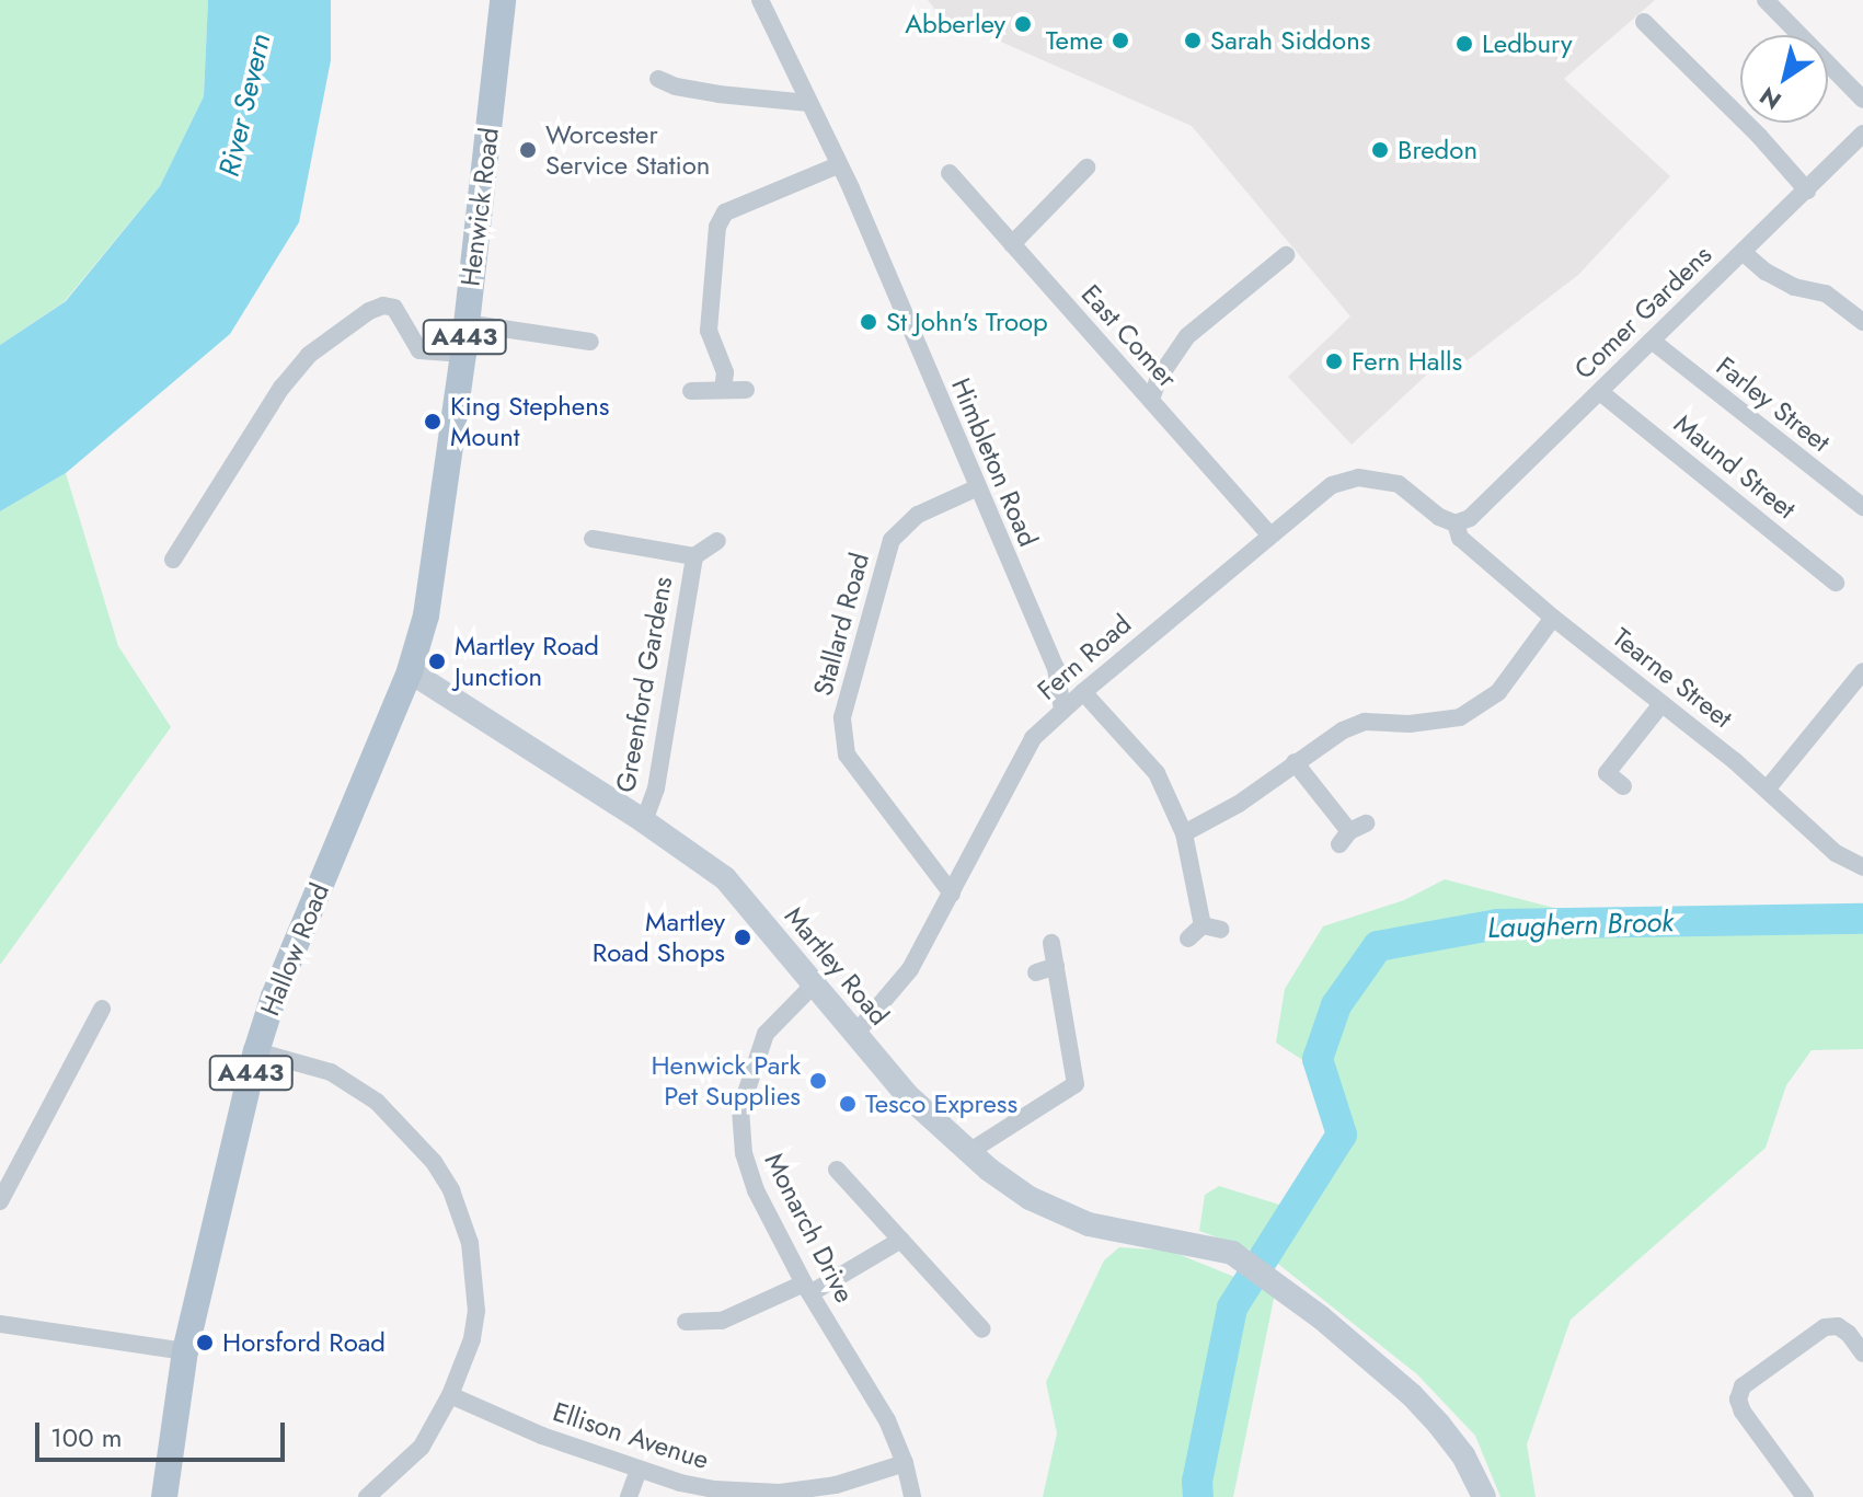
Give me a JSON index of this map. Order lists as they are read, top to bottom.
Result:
{
  "streets": {
    "main road": [
      "Henwick Road",
      "A443",
      "Hallow Road",
      "Martley Road"
    ],
    "street": [
      "Comer Gardens",
      "East Comer",
      "Farley Street",
      "Himbleton Road",
      "Maund Street",
      "Stallard Road",
      "Fern Road",
      "Tearne Street",
      "Greenford Gardens",
      "Monarch Drive",
      "Ellison Avenue"
    ]
  },
  "crossings": [
    ["Henwick Road", "Hallow Road"],
    ["Henwick Road", "Martley Road"],
    ["Comer Gardens", "Farley Street"],
    ["Comer Gardens", "Maund Street"],
    ["Comer Gardens", "Fern Road"],
    ["Comer Gardens", "Tearne Street"],
    ["East Comer", "Fern Road"],
    ["Himbleton Road", "Stallard Road"],
    ["Himbleton Road", "Fern Road"],
    ["Stallard Road", "Fern Road"],
    ["Fern Road", "Tearne Street"],
    ["Fern Road", "Martley Road"],
    ["Greenford Gardens", "Martley Road"],
    ["Hallow Road", "Martley Road"],
    ["Martley Road", "Monarch Drive"],
    ["Monarch Drive", "Ellison Avenue"]
  ],
  "water": ["River Severn", "Laughern Brook"],
  "places": [
    "Abberley",
    "Teme",
    "Sarah Siddons",
    "Ledbury",
    "Worcester Service Station",
    "Bredon",
    "St John's Troop",
    "Fern Halls",
    "King Stephens Mount",
    "Martley Road Junction",
    "Martley Road Shops",
    "Henwick Park Pet Supplies",
    "Tesco Express",
    "Horsford Road"
  ],
  "scale_bar": "100 m",
  "north": "bottom left"
}
